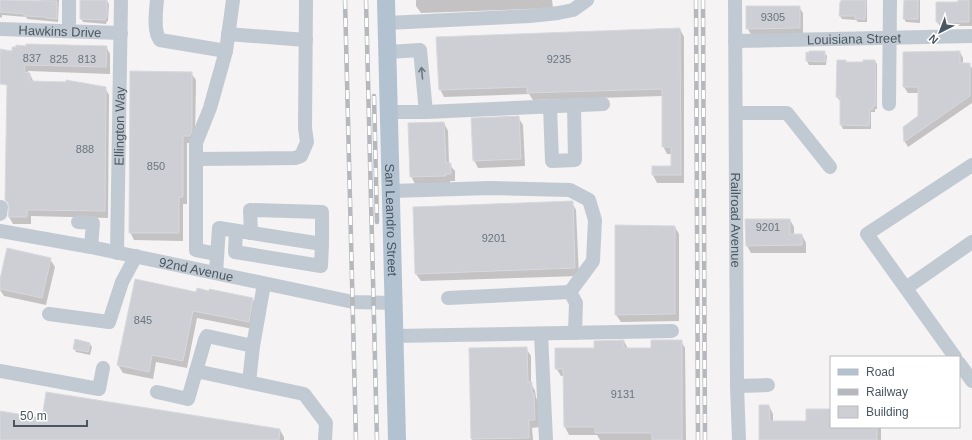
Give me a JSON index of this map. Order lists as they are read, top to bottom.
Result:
{
  "streets": {
    "main road": ["San Leandro Street"],
    "street": [
      "Hawkins Drive",
      "Louisiana Street",
      "Ellington Way",
      "Railroad Avenue",
      "92nd Avenue"
    ]
  },
  "crossings": [
    ["Hawkins Drive", "Ellington Way"],
    ["Louisiana Street", "Railroad Avenue"],
    ["Ellington Way", "92nd Avenue"],
    ["San Leandro Street", "92nd Avenue"]
  ],
  "house_numbers": [
    "9305",
    "837",
    "825",
    "813",
    "9235",
    "888",
    "850",
    "9201",
    "9201",
    "845",
    "9131"
  ],
  "legend": ["Road", "Railway", "Building"],
  "scale_bar": "50 m",
  "north": "bottom left"
}
